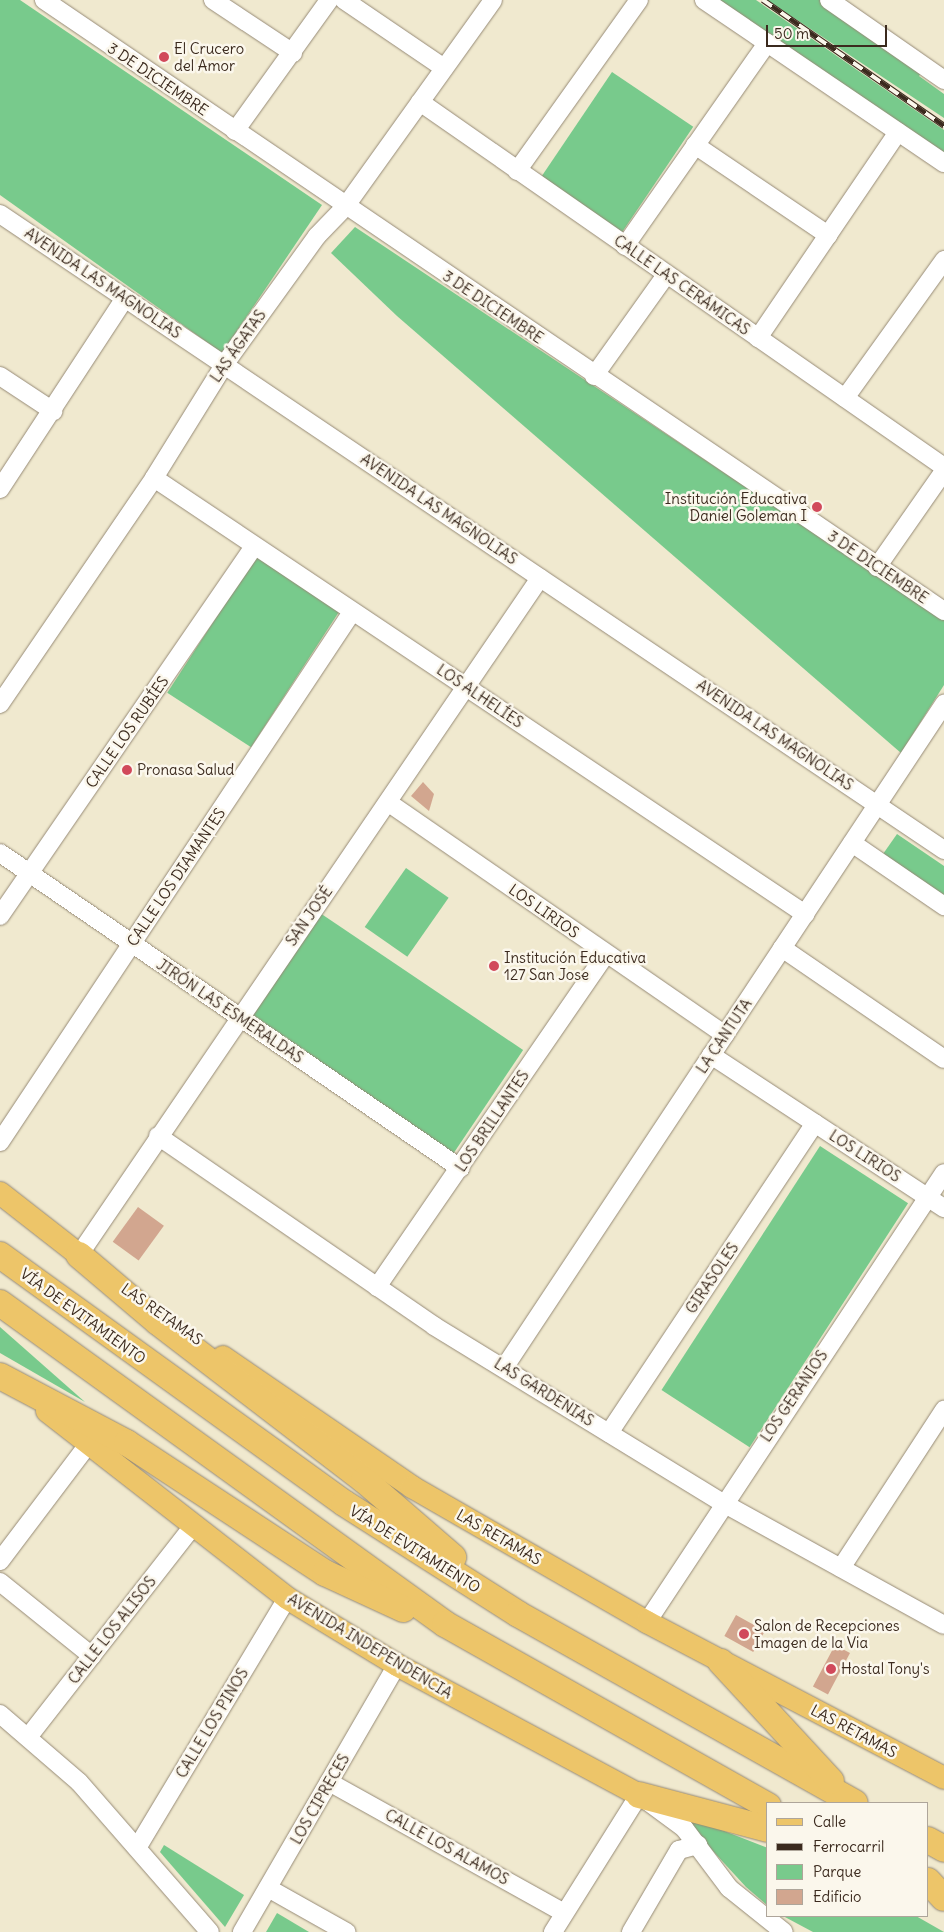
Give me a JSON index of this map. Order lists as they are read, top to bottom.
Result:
{
  "streets": {
    "highway": ["VÍA DE EVITAMIENTO"],
    "main road": ["LAS RETAMAS", "AVENIDA INDEPENDENCIA"],
    "street": [
      "3 DE DICIEMBRE",
      "AVENIDA LAS MAGNOLIAS",
      "CALLE LAS CERÁMICAS",
      "LAS ÁGATAS",
      "LOS ALHELÍES",
      "CALLE LOS RUBÍES",
      "CALLE LOS DIAMANTES",
      "LOS LIRIOS",
      "SAN JOSÉ",
      "JIRÓN LAS ESMERALDAS",
      "LA CANTUTA",
      "LOS BRILLANTES",
      "GIRASOLES",
      "LAS GARDENIAS",
      "LOS GERANIOS",
      "CALLE LOS ALISOS",
      "CALLE LOS PINOS",
      "LOS CIPRECES",
      "CALLE LOS ALAMOS"
    ]
  },
  "crossings": [
    ["3 DE DICIEMBRE", "LAS ÁGATAS"],
    ["AVENIDA LAS MAGNOLIAS", "LAS ÁGATAS"],
    ["AVENIDA LAS MAGNOLIAS", "SAN JOSÉ"],
    ["AVENIDA LAS MAGNOLIAS", "LA CANTUTA"],
    ["CALLE LAS CERÁMICAS", "LAS ÁGATAS"],
    ["LAS ÁGATAS", "LOS ALHELÍES"],
    ["LOS ALHELÍES", "CALLE LOS RUBÍES"],
    ["LOS ALHELÍES", "CALLE LOS DIAMANTES"],
    ["LOS ALHELÍES", "SAN JOSÉ"],
    ["LOS ALHELÍES", "LA CANTUTA"],
    ["CALLE LOS RUBÍES", "JIRÓN LAS ESMERALDAS"],
    ["CALLE LOS DIAMANTES", "JIRÓN LAS ESMERALDAS"],
    ["LOS LIRIOS", "SAN JOSÉ"],
    ["LOS LIRIOS", "LA CANTUTA"],
    ["LOS LIRIOS", "LOS BRILLANTES"],
    ["LOS LIRIOS", "GIRASOLES"],
    ["LOS LIRIOS", "LOS GERANIOS"],
    ["SAN JOSÉ", "JIRÓN LAS ESMERALDAS"],
    ["SAN JOSÉ", "LAS RETAMAS"],
    ["SAN JOSÉ", "LAS GARDENIAS"],
    ["JIRÓN LAS ESMERALDAS", "LOS BRILLANTES"],
    ["LA CANTUTA", "LAS GARDENIAS"],
    ["LOS BRILLANTES", "LAS GARDENIAS"],
    ["GIRASOLES", "LAS GARDENIAS"],
    ["LAS RETAMAS", "LOS GERANIOS"],
    ["LAS GARDENIAS", "LOS GERANIOS"],
    ["CALLE LOS ALISOS", "AVENIDA INDEPENDENCIA"],
    ["AVENIDA INDEPENDENCIA", "CALLE LOS PINOS"],
    ["AVENIDA INDEPENDENCIA", "LOS CIPRECES"],
    ["LOS CIPRECES", "CALLE LOS ALAMOS"]
  ],
  "places": [
    "El Crucero del Amor",
    "Institución Educativa Daniel Goleman I",
    "Pronasa Salud",
    "Institución Educativa 127 San Jose",
    "Salon de Recepciones Imagen de la Via",
    "Hostal Tony's"
  ],
  "legend": [
    "Calle",
    "Ferrocarril",
    "Parque",
    "Edificio"
  ],
  "scale_bar": "50 m"
}
